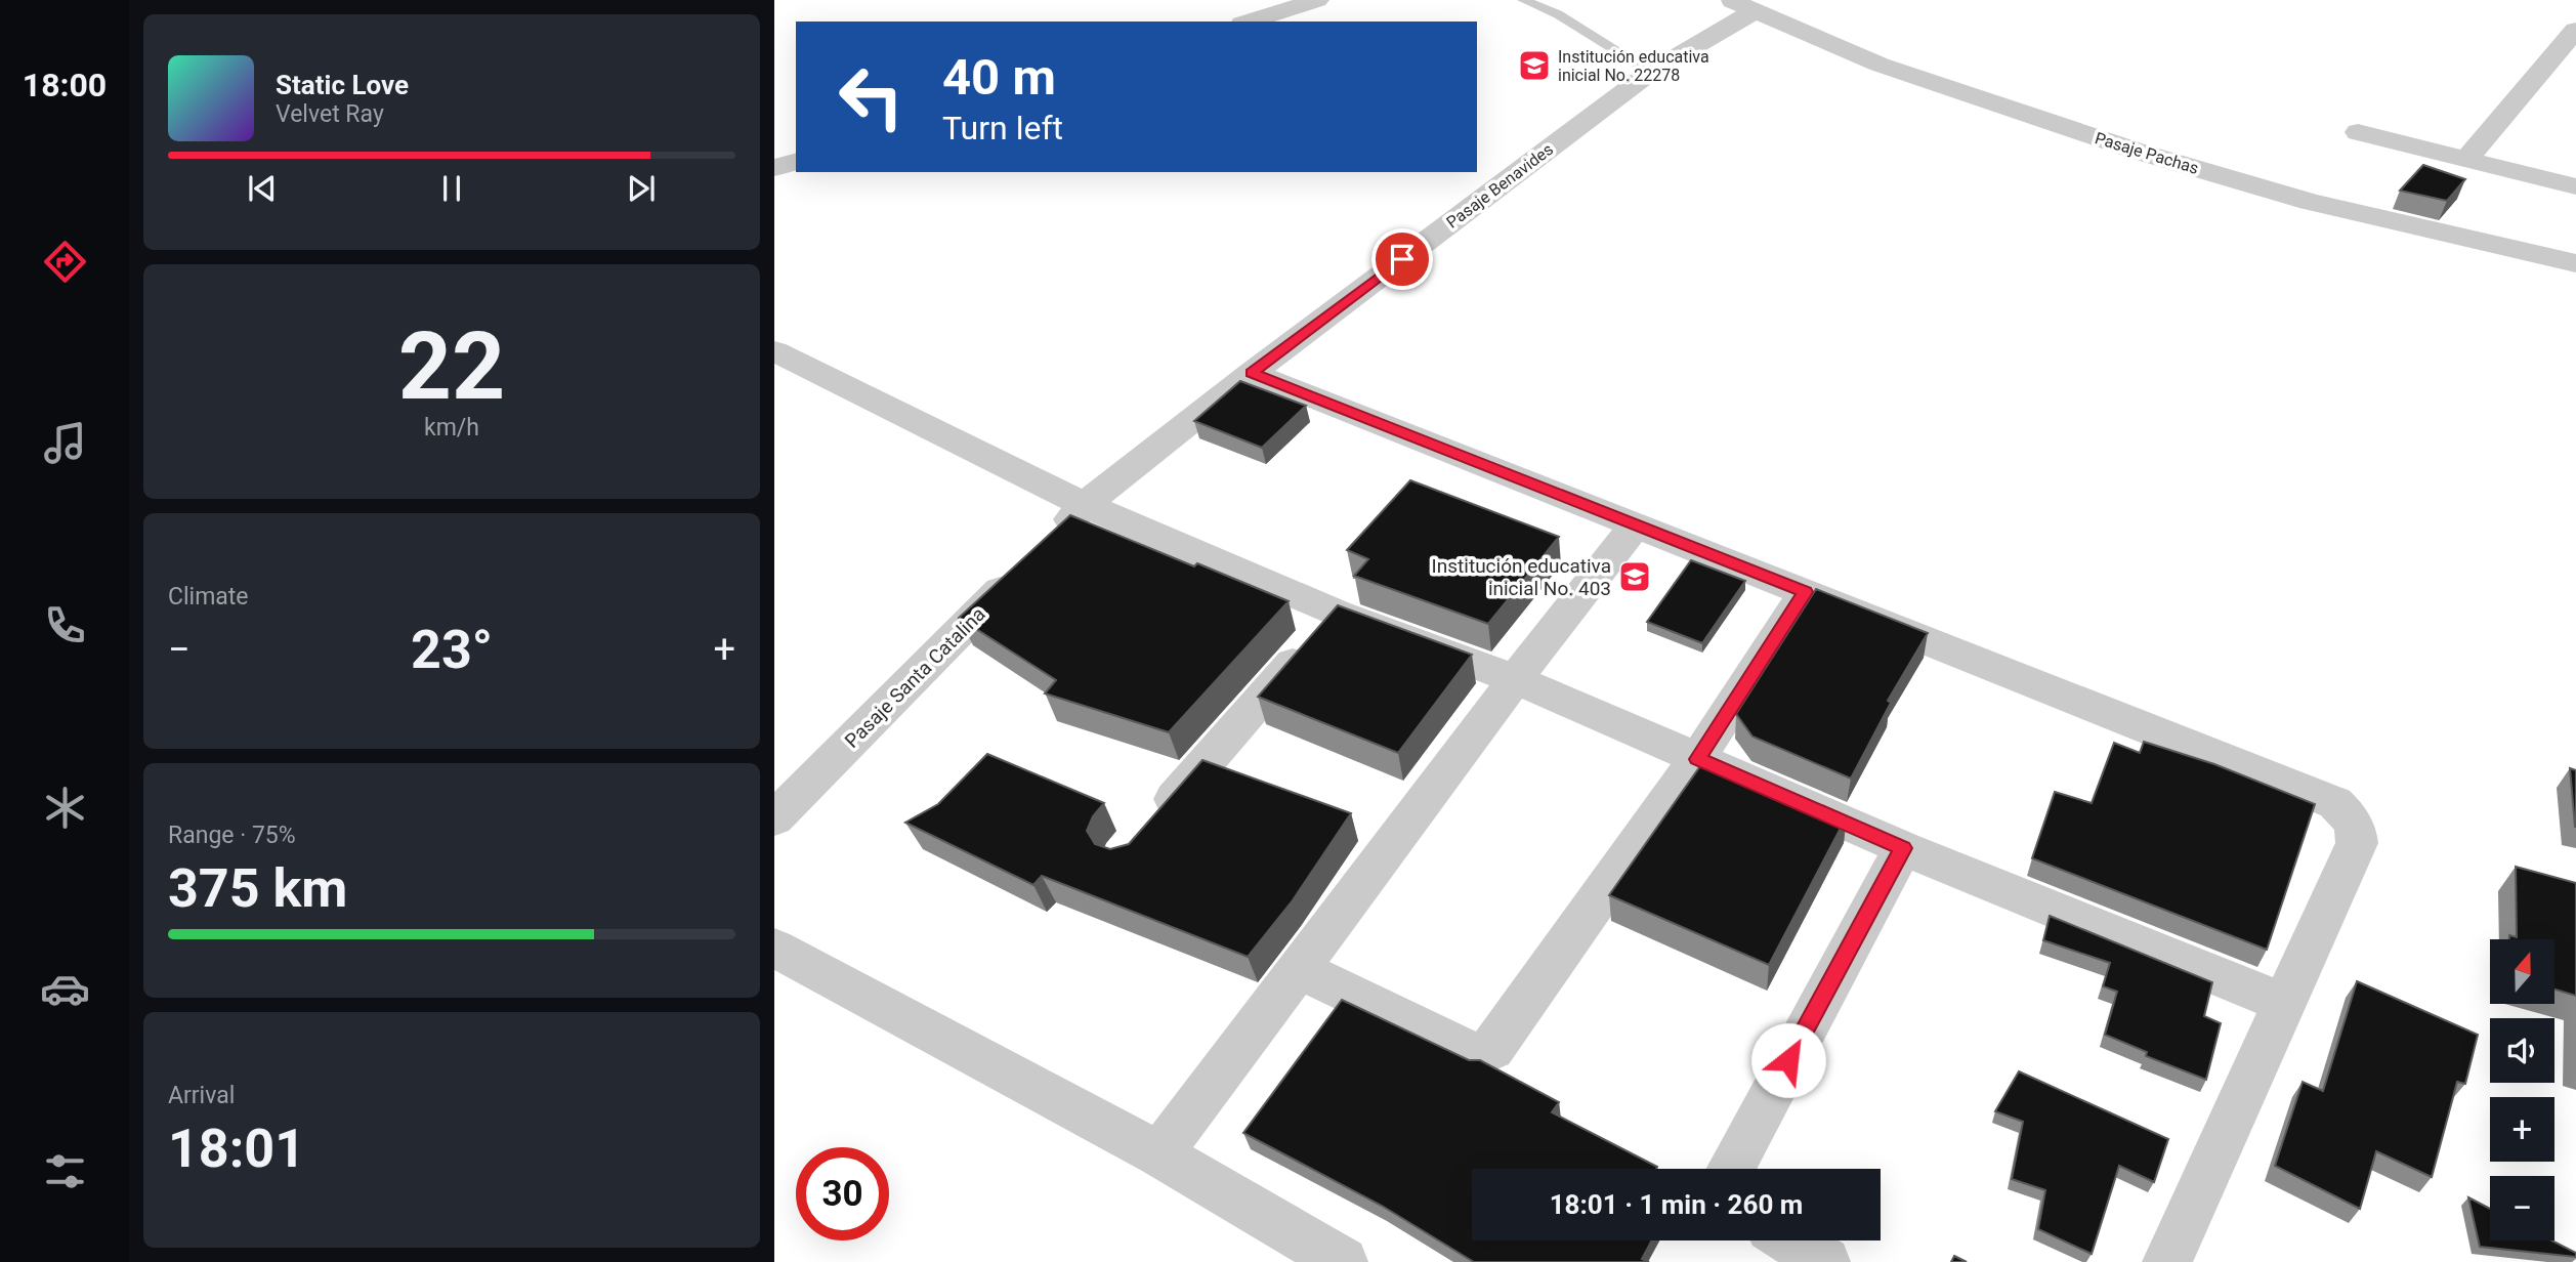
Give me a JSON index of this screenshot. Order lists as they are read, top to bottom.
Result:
{
  "streets": {
    "street": ["Pasaje Pachas", "Pasaje Benavides", "Pasaje Santa Catalina"]
  },
  "crossings": [
    ["Pasaje Pachas", "Pasaje Benavides"],
    ["Pasaje Benavides", "Pasaje Santa Catalina"]
  ],
  "places": {
    "school or university": ["Institución educativa inicial No. 22278", "Institución educativa inicial No. 403"]
  },
  "north": "top",
  "page": {
    "tabs": "18:00",
    "turn": ["40 m", "Turn left"],
    "song": ["Static Love", "Velvet Ray"],
    "tile": [
      ["22", "km/h"],
      "Climate",
      ["Range · 75%", "375 km"],
      ["Arrival", "18:01"]
    ],
    "heat": ["−", "23°", "+"],
    "map_buttons": ["+", "−"],
    "limit": "30",
    "trip": "18:01 · 1 min · 260 m"
  }
}
